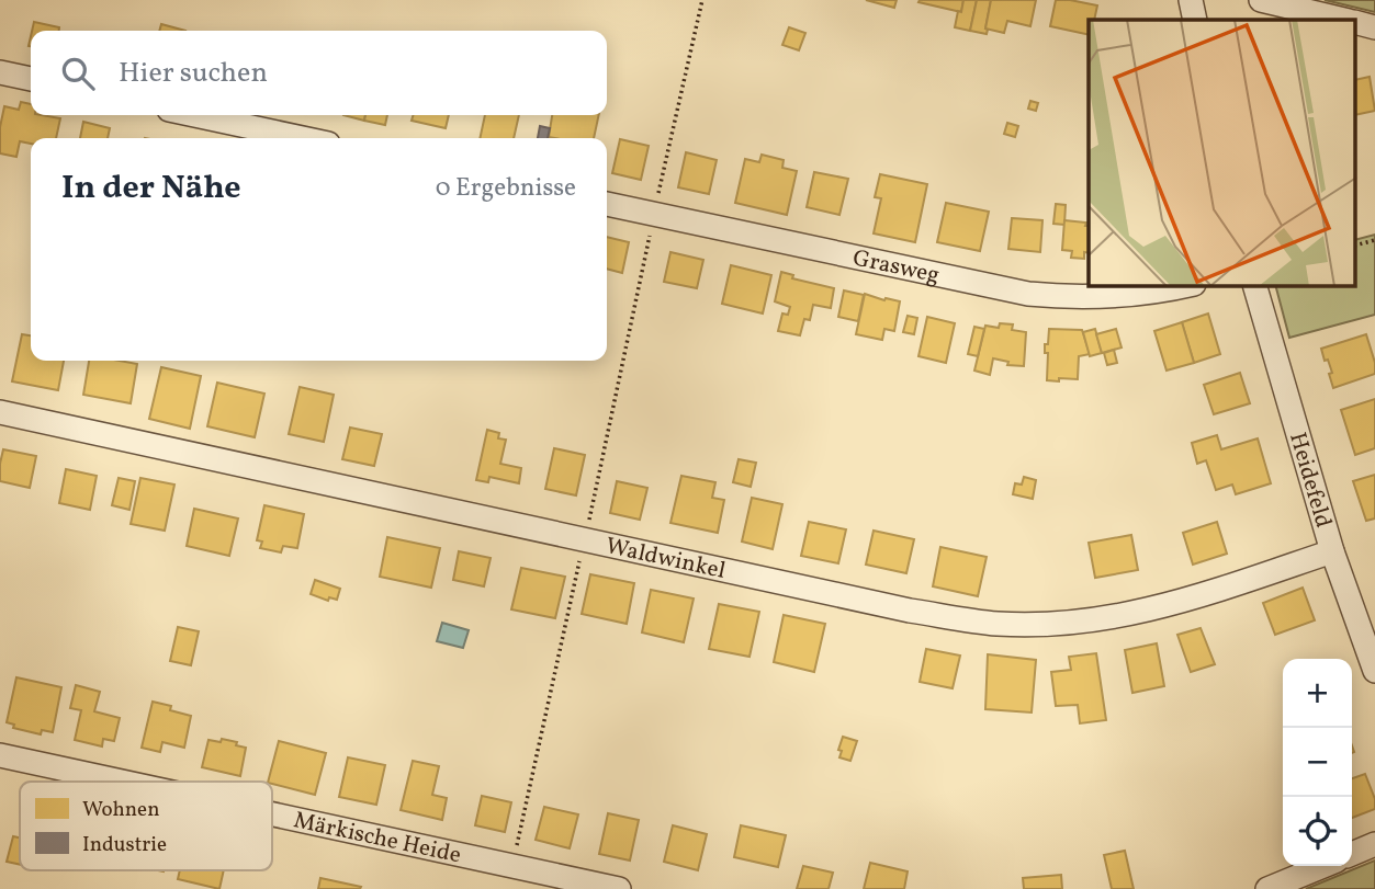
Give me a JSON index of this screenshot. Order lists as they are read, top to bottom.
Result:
{
  "streets": {
    "street": [
      "Grasweg",
      "Heidefeld",
      "Waldwinkel",
      "Märkische Heide"
    ]
  },
  "crossings": [
    ["Heidefeld", "Waldwinkel"]
  ],
  "legend": ["Wohnen", "Industrie"],
  "page": {
    "search": "Hier suchen",
    "heading": ["In der Nähe", "0 Ergebnisse"],
    "map_buttons": ["+", "−"]
  }
}
